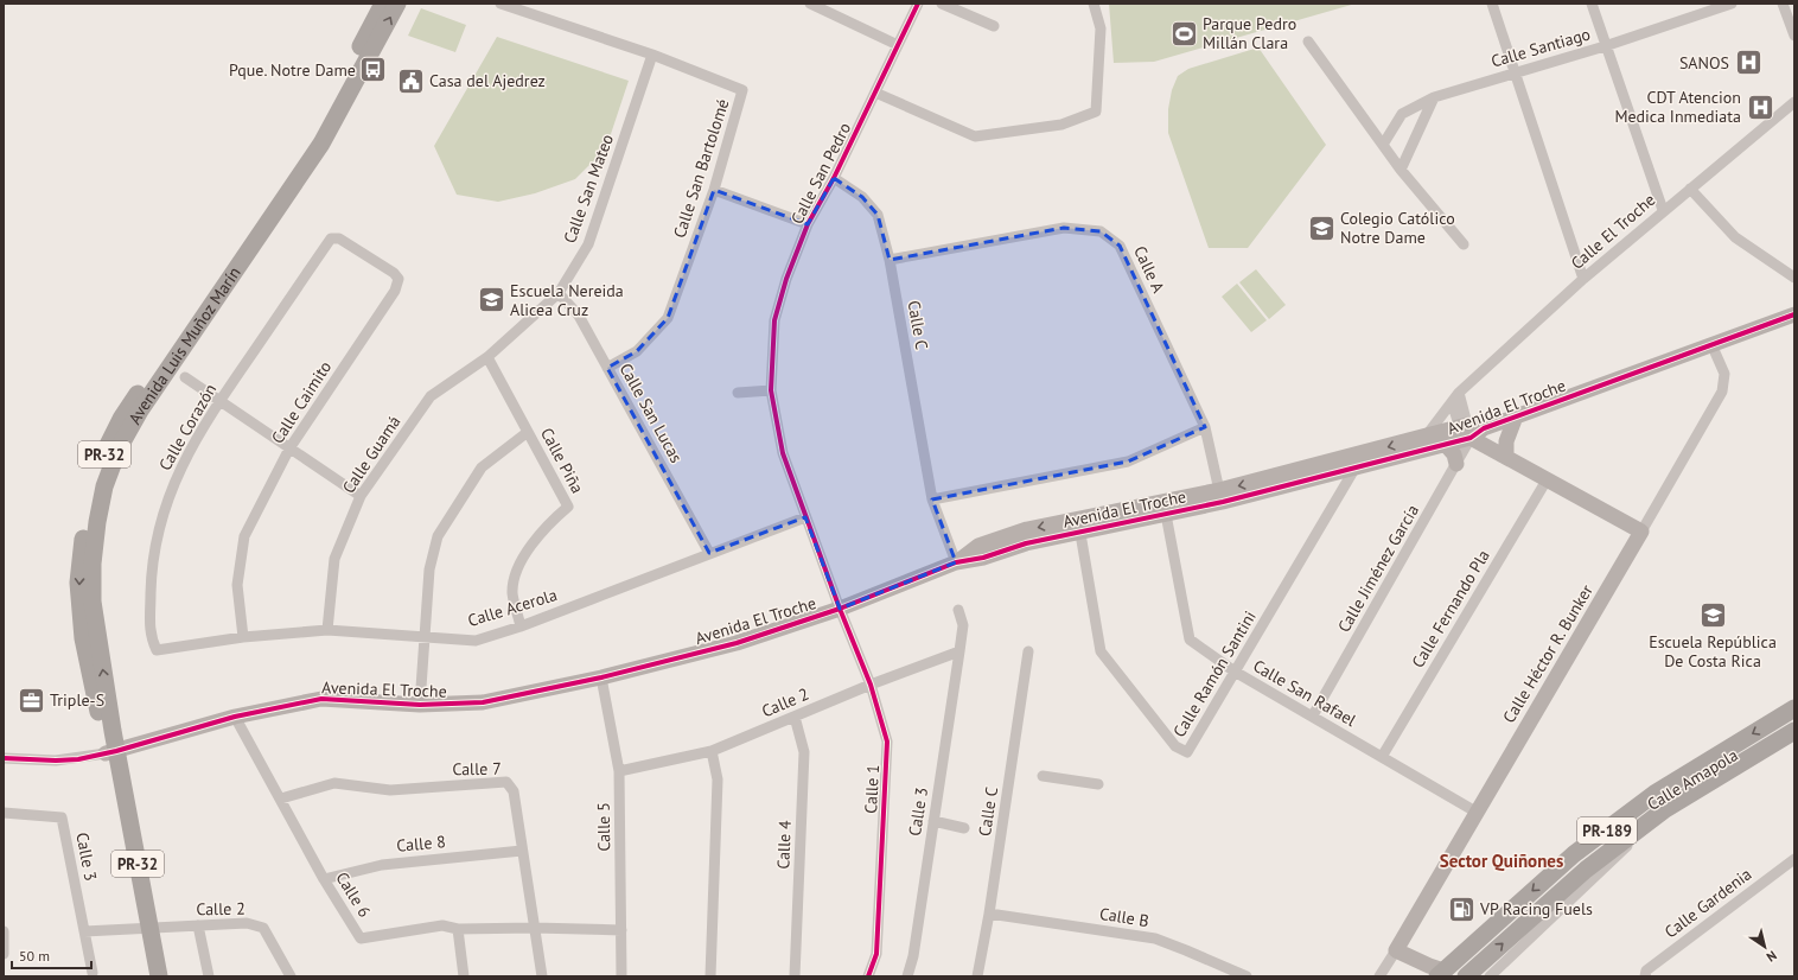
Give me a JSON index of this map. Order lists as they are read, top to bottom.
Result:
{
  "streets": {
    "main road": ["Avenida Luis Muñoz Marín", "PR-32", "PR-189"],
    "street": [
      "Calle Santiago",
      "Calle San Bartolomé",
      "Calle San Pedro",
      "Calle San Mateo",
      "Calle El Troche",
      "Calle A",
      "Calle C",
      "Calle Caimito",
      "Avenida El Troche",
      "Calle San Lucas",
      "Calle Corazón",
      "Calle Guamá",
      "Calle Piña",
      "Calle Jiménez García",
      "Calle Acerola",
      "Calle Fernando Pla",
      "Calle Héctor R. Bunker",
      "Calle Ramón Santini",
      "Calle San Rafael",
      "Calle 2",
      "Calle 7",
      "Calle Amapola",
      "Calle 1",
      "Calle 3",
      "Calle 5",
      "Calle 8",
      "Calle 4",
      "Calle 6",
      "Calle Gardenia",
      "Calle B"
    ]
  },
  "crossings": [
    ["Calle San Bartolomé", "Calle San Mateo"],
    ["Calle San Bartolomé", "Calle San Lucas"],
    ["Calle San Pedro", "Calle C"],
    ["Calle San Pedro", "Avenida El Troche"],
    ["Calle San Pedro", "Calle Acerola"],
    ["Calle San Pedro", "Calle 1"],
    ["Calle San Mateo", "Calle San Lucas"],
    ["Calle San Mateo", "Calle Guamá"],
    ["Calle San Mateo", "Calle Piña"],
    ["Calle El Troche", "Avenida El Troche"],
    ["Calle A", "Calle C"],
    ["Calle A", "Avenida El Troche"],
    ["Calle C", "Avenida El Troche"],
    ["Calle C", "Calle B"],
    ["Avenida Luis Muñoz Marín", "Avenida El Troche"],
    ["Avenida Luis Muñoz Marín", "Calle 2"],
    ["Calle Caimito", "Calle Corazón"],
    ["Calle Caimito", "Calle Acerola"],
    ["Avenida El Troche", "Calle Jiménez García"],
    ["Avenida El Troche", "Calle Héctor R. Bunker"],
    ["Avenida El Troche", "Calle Ramón Santini"],
    ["Avenida El Troche", "Calle San Rafael"],
    ["Avenida El Troche", "Calle 1"],
    ["Avenida El Troche", "Calle 5"],
    ["Avenida El Troche", "Calle 6"],
    ["Calle San Lucas", "Calle Acerola"],
    ["Calle Corazón", "Calle Acerola"],
    ["Calle Guamá", "Calle Piña"],
    ["Calle Guamá", "Calle Acerola"],
    ["Calle Piña", "Calle Acerola"],
    ["Calle Jiménez García", "Calle San Rafael"],
    ["Calle Fernando Pla", "Calle San Rafael"],
    ["Calle Héctor R. Bunker", "Calle San Rafael"],
    ["Calle Ramón Santini", "Calle San Rafael"],
    ["Calle 2", "Calle 1"],
    ["Calle 2", "Calle 3"],
    ["Calle 2", "Calle 5"],
    ["Calle 2", "Calle 4"],
    ["Calle 7", "Calle 8"],
    ["Calle 7", "Calle 6"],
    ["Calle 5", "Calle 6"],
    ["Calle 8", "Calle 6"]
  ],
  "districts": ["Sector Quiñones"],
  "places": {
    "sports": ["Parque Pedro Millán Clara"],
    "hospital": ["SANOS", "CDT Atencion Medica Inmediata"],
    "bus stop": ["Pque. Notre Dame"],
    "public building": ["Casa del Ajedrez"],
    "school or university": ["Colegio Católico Notre Dame", "Escuela Nereida Alicea Cruz", "Escuela República De Costa Rica"],
    "office": ["Triple-S"],
    "fuel station": ["VP Racing Fuels"]
  },
  "scale_bar": "50 m",
  "north": "bottom right"
}
